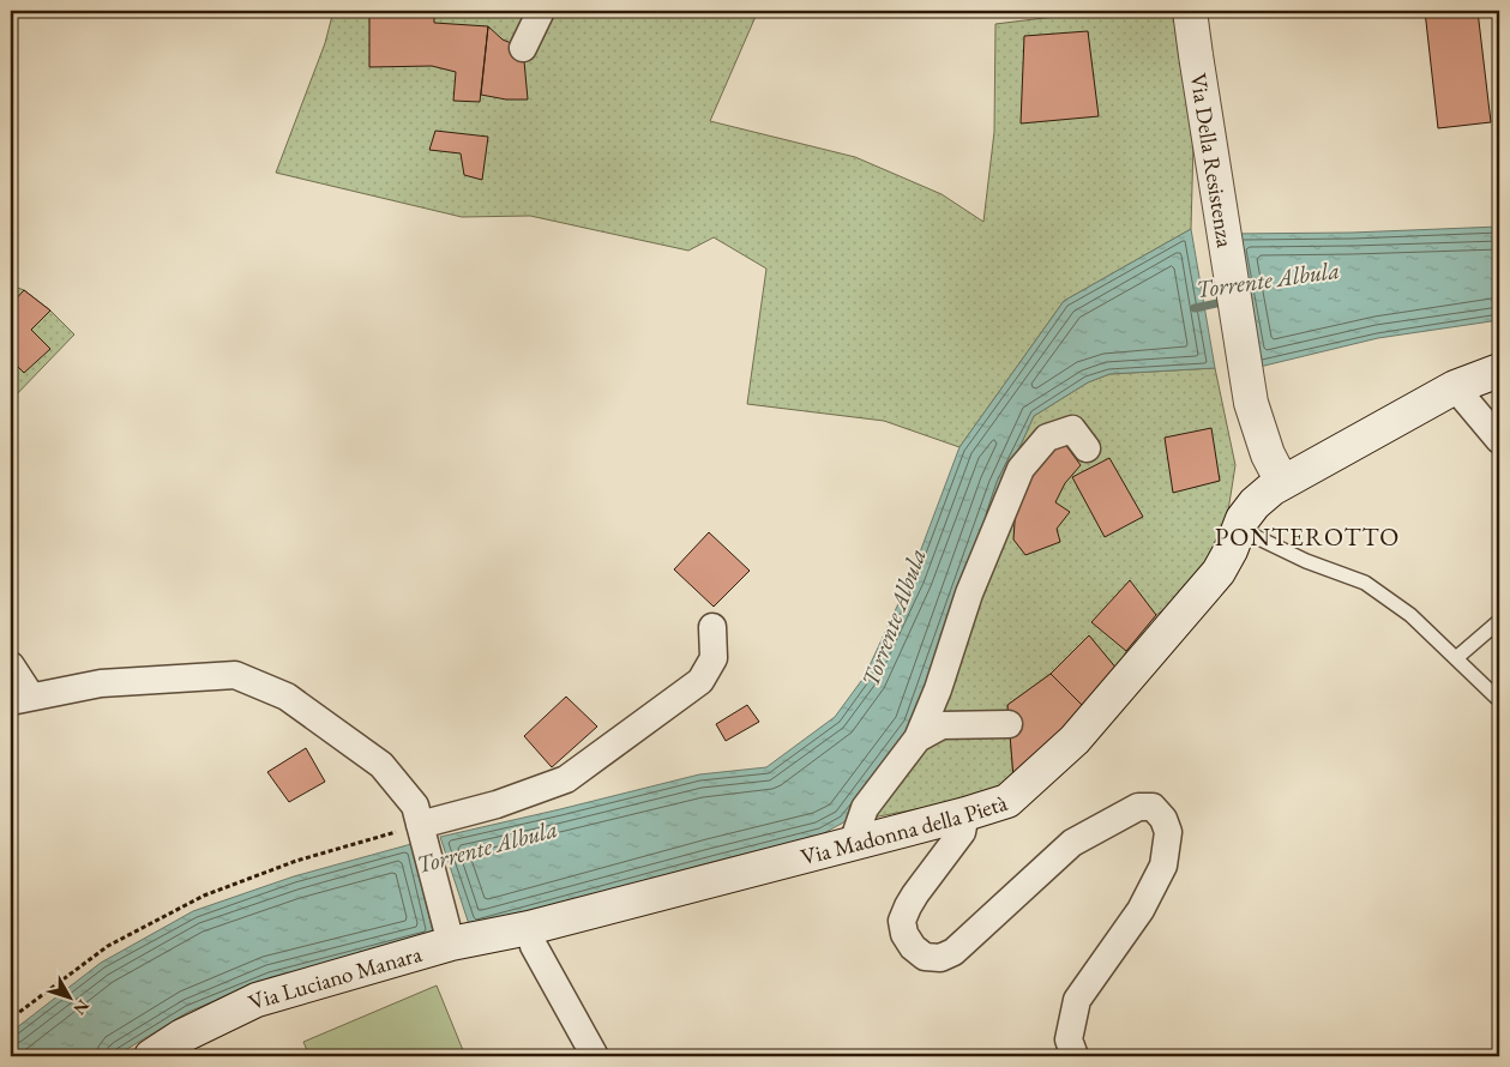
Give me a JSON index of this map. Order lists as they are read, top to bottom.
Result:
{
  "streets": {
    "main road": ["Via Della Resistenza", "Via Madonna della Pietà", "Via Luciano Manara"]
  },
  "crossings": [
    ["Via Della Resistenza", "Via Madonna della Pietà"],
    ["Via Madonna della Pietà", "Via Luciano Manara"]
  ],
  "districts": ["PONTEROTTO"],
  "water": ["Torrente Albula"],
  "north": "bottom right"
}
